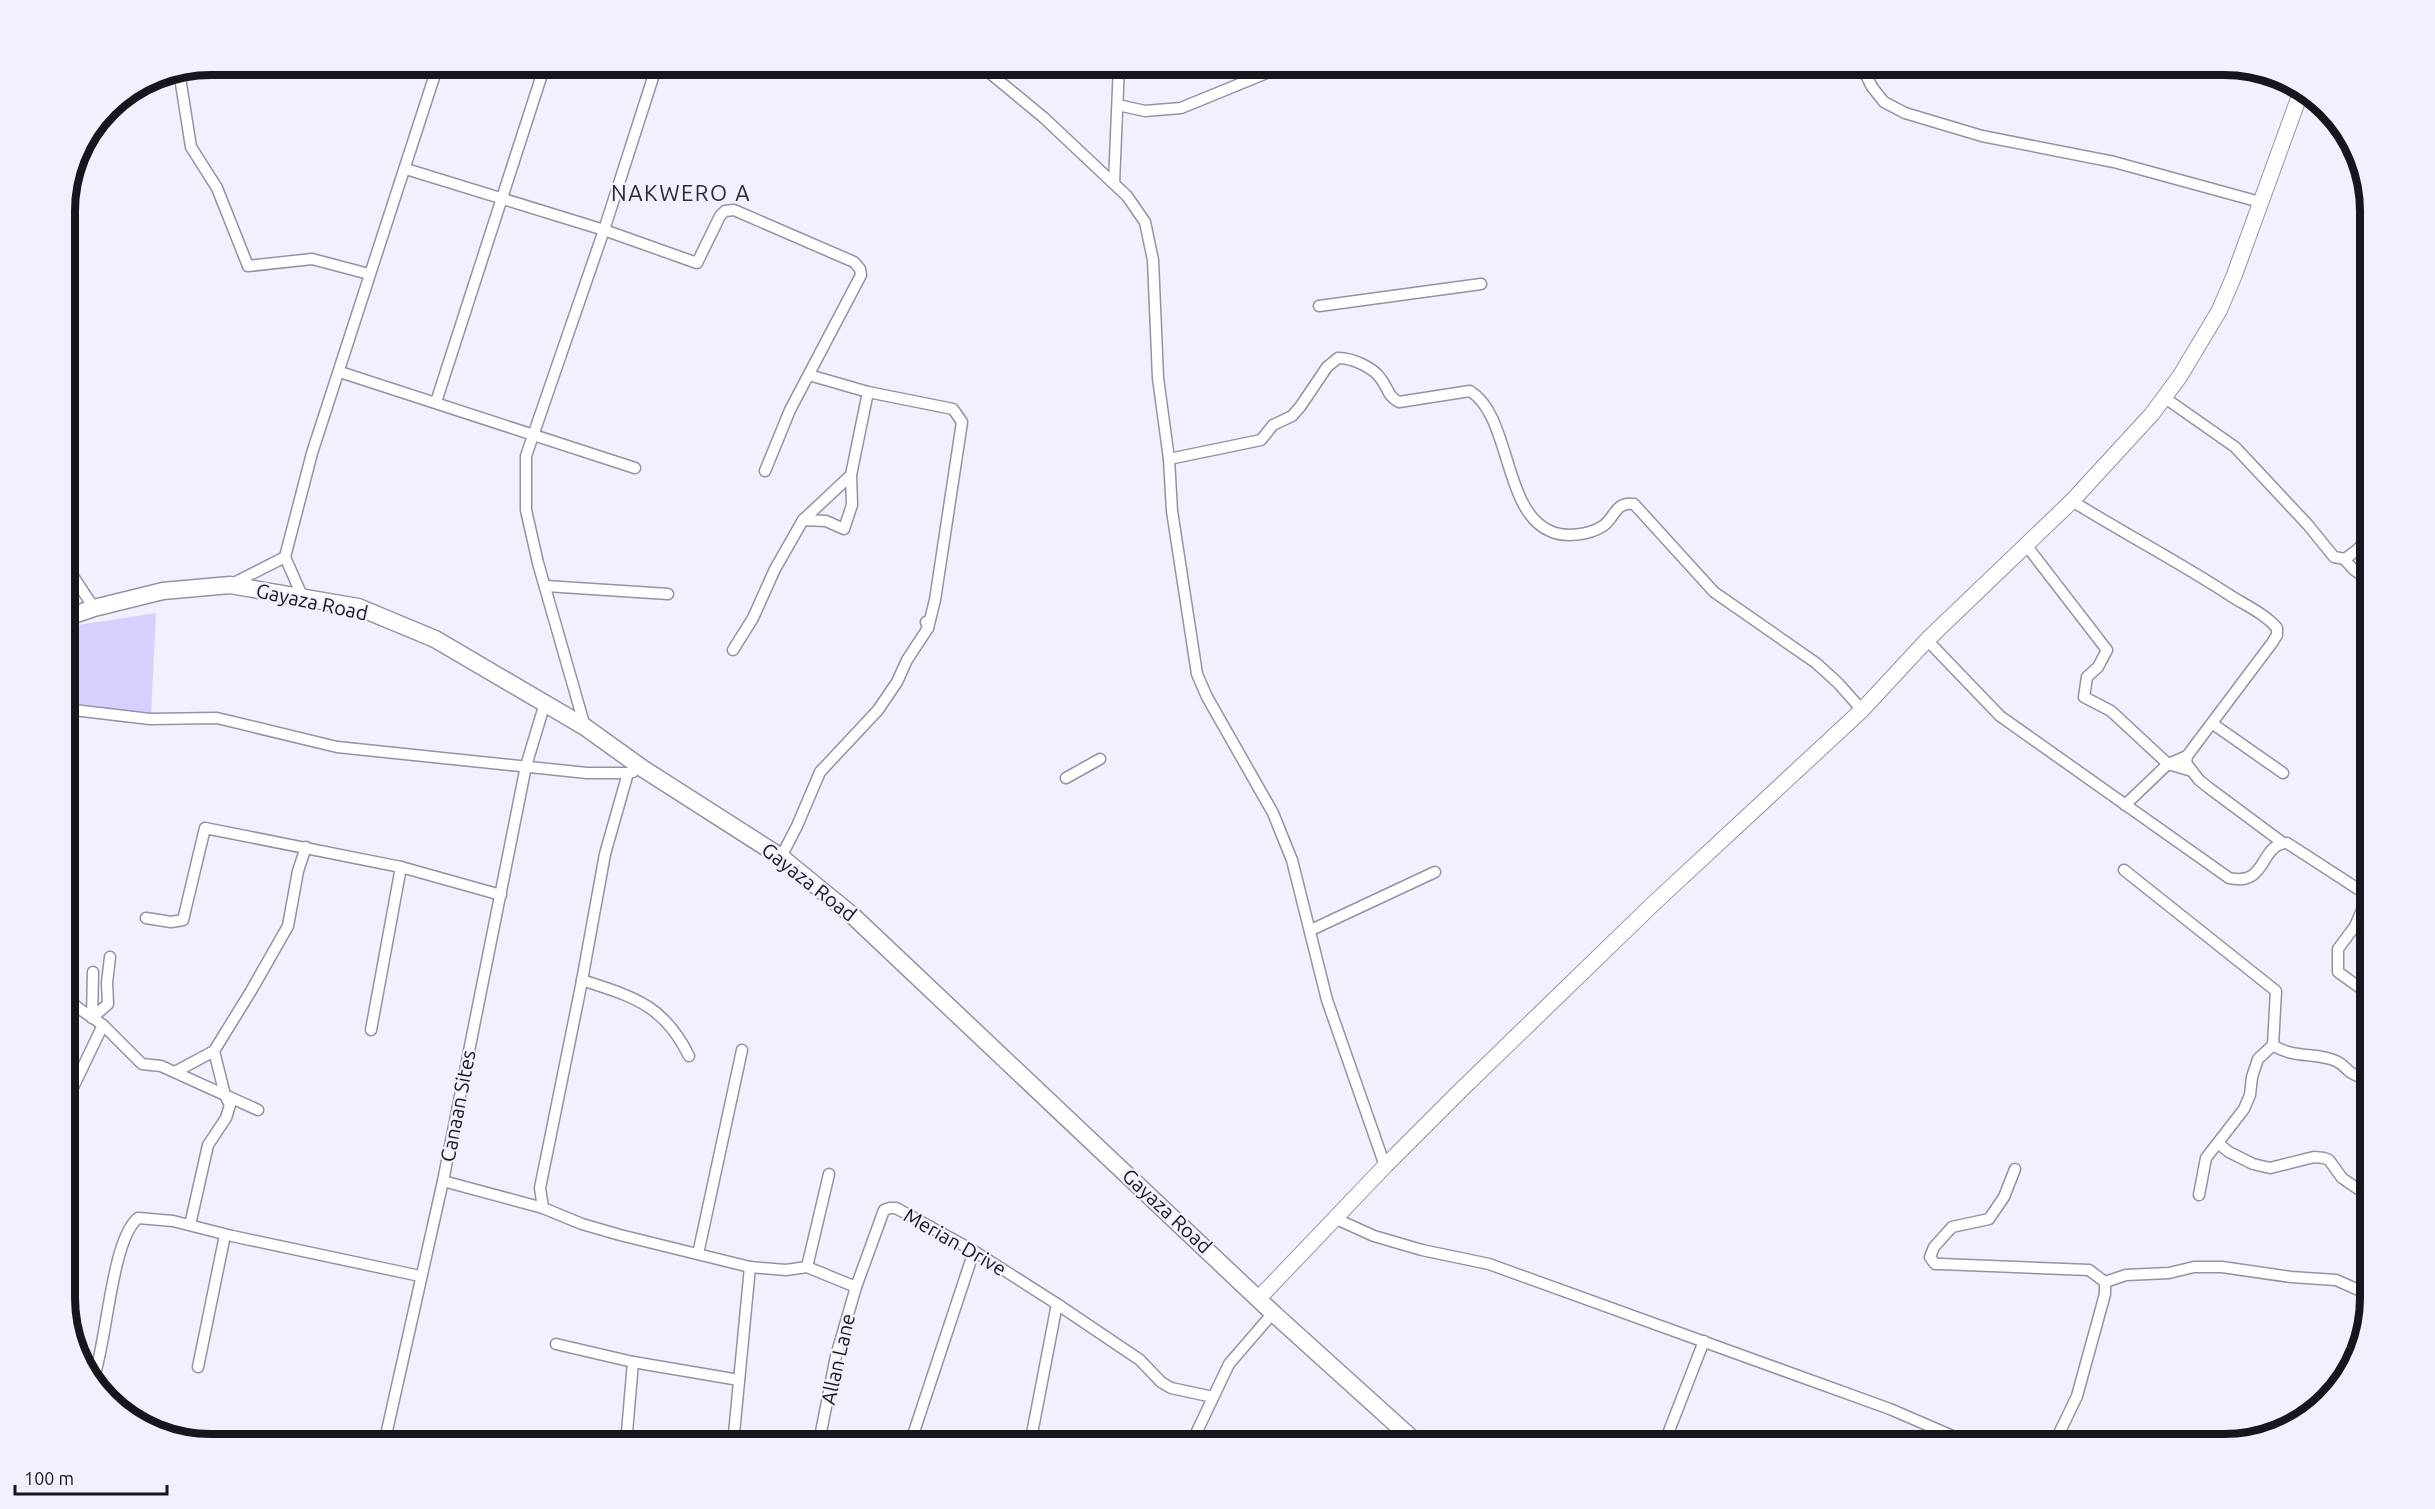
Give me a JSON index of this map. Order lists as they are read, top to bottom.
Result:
{
  "streets": {
    "main road": ["Gayaza Road"],
    "street": ["Canaan Sites", "Merian Drive", "Allan Lane"]
  },
  "crossings": [
    ["Gayaza Road", "Canaan Sites"],
    ["Merian Drive", "Allan Lane"]
  ],
  "districts": ["NAKWERO A"],
  "scale_bar": "100 m"
}
